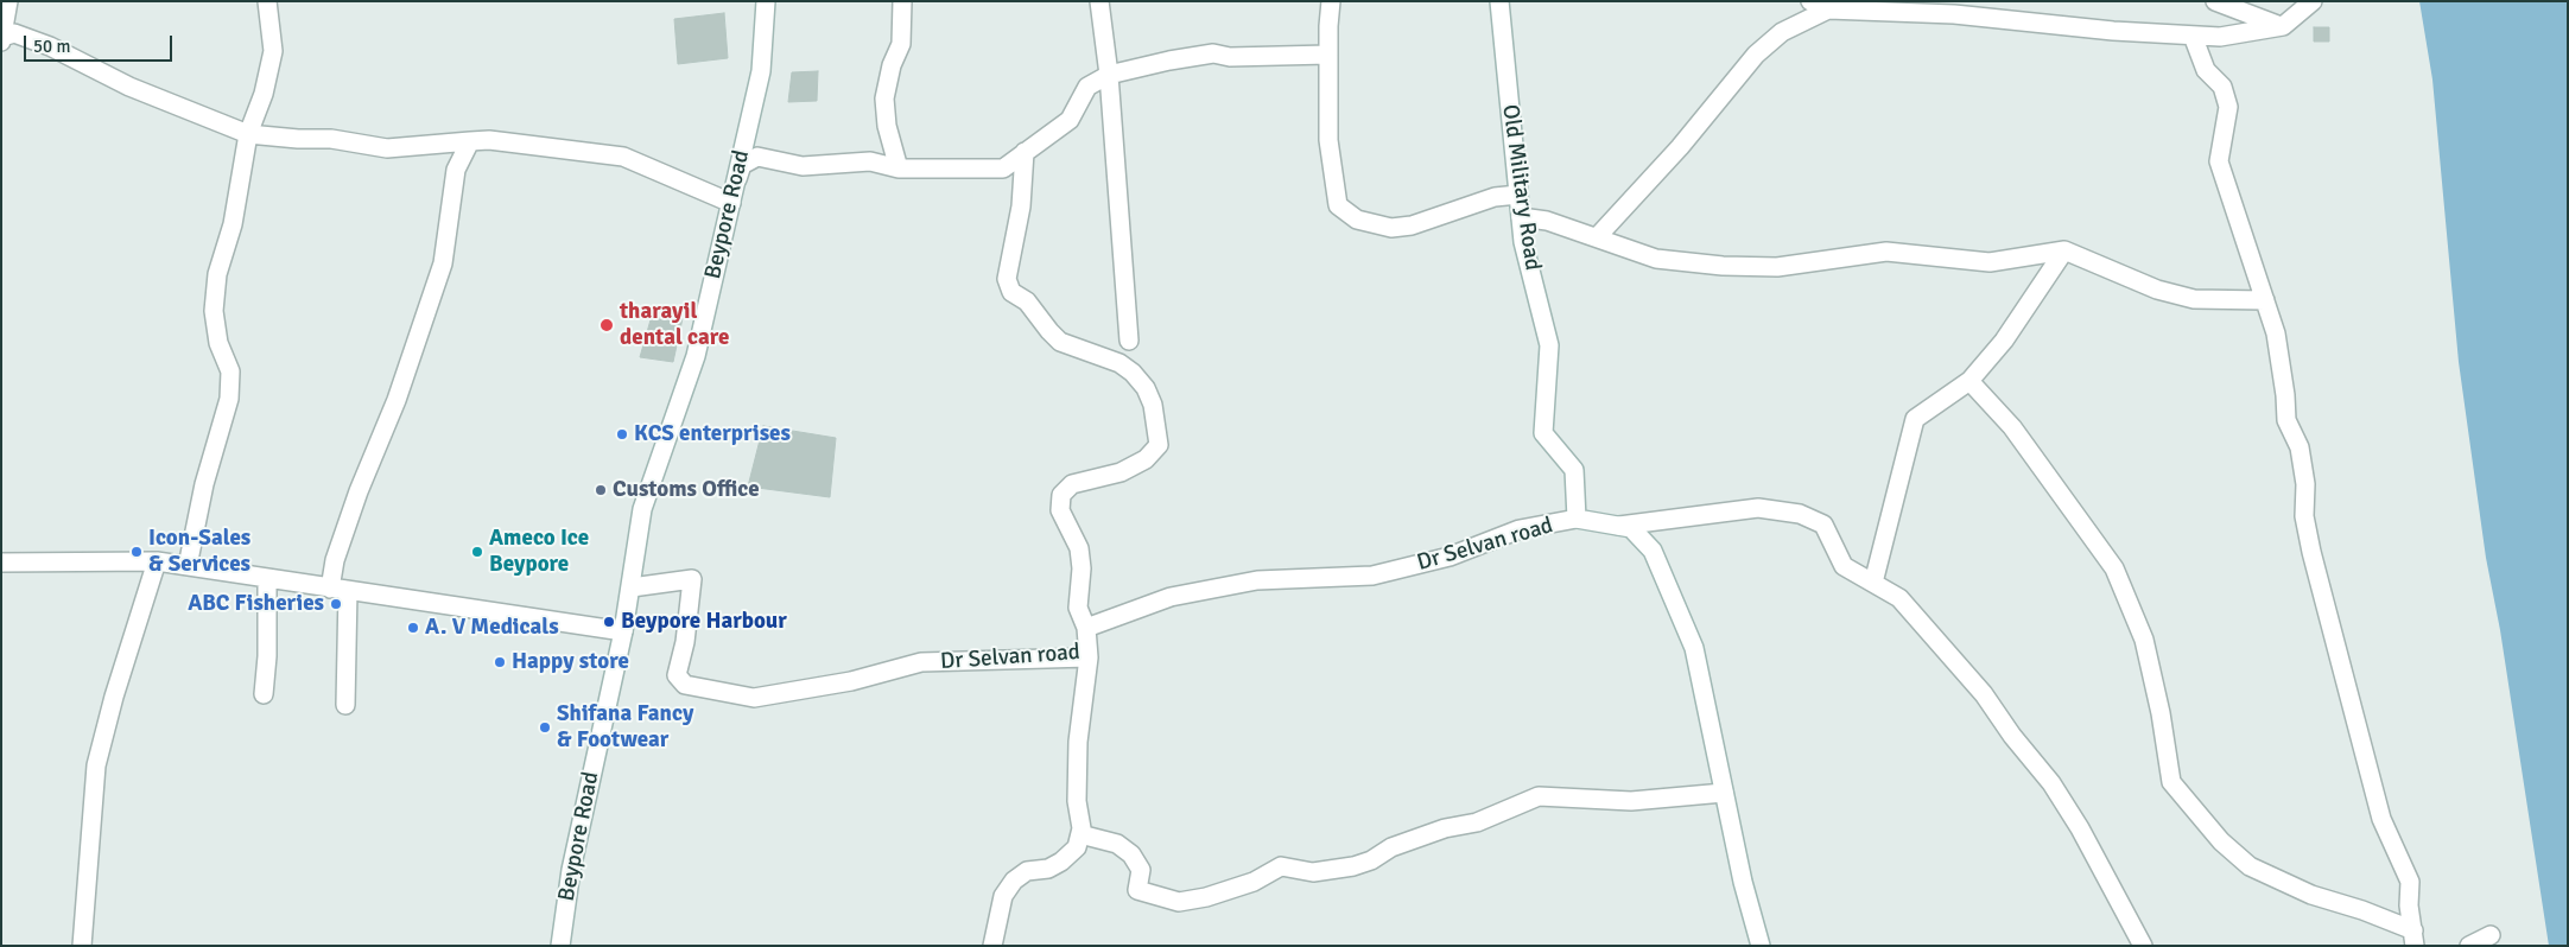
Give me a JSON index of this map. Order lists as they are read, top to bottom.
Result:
{
  "streets": {
    "street": ["Old Military Road", "Beypore Road", "Dr Selvan road"]
  },
  "crossings": [
    ["Old Military Road", "Dr Selvan road"],
    ["Beypore Road", "Dr Selvan road"]
  ],
  "places": [
    "tharayil dental care",
    "KCS enterprises",
    "Customs Office",
    "Icon-Sales & Services",
    "Ameco Ice Beypore",
    "ABC Fisheries",
    "Beypore Harbour",
    "A. V Medicals",
    "Happy store",
    "Shifana Fancy & Footwear"
  ],
  "scale_bar": "50 m"
}
